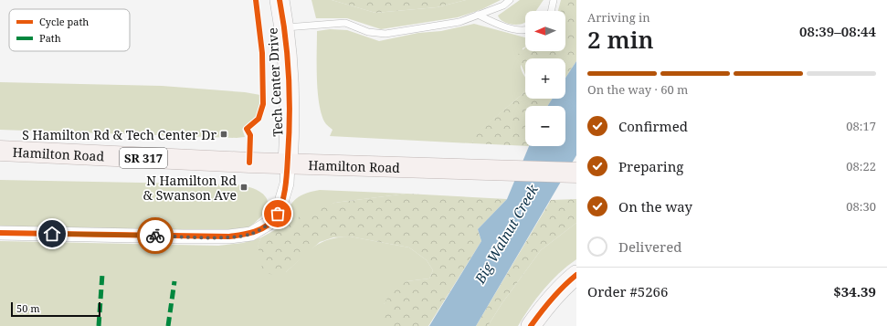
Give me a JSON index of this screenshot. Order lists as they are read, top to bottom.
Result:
{
  "streets": {
    "main road": ["Tech Center Drive", "Hamilton Road", "SR 317"]
  },
  "crossings": [
    ["Tech Center Drive", "Hamilton Road"]
  ],
  "water": ["Big Walnut Creek"],
  "places": {
    "transit": ["S Hamilton Rd & Tech Center Dr", "N Hamilton Rd & Swanson Ave"]
  },
  "legend": ["Cycle path", "Path"],
  "scale_bar": "50 m",
  "north": "left",
  "page": {
    "heading": ["2 min", "Arriving in", "08:39–08:44"],
    "panel": ["Order #5266", "$34.39"],
    "map_buttons": ["+", "−"],
    "bar": "On the way · 60 m",
    "list": [
      ["Confirmed", "08:17"],
      ["Preparing", "08:22"],
      ["On the way", "08:30"],
      "Delivered"
    ],
    "scale": "50 m"
  }
}
